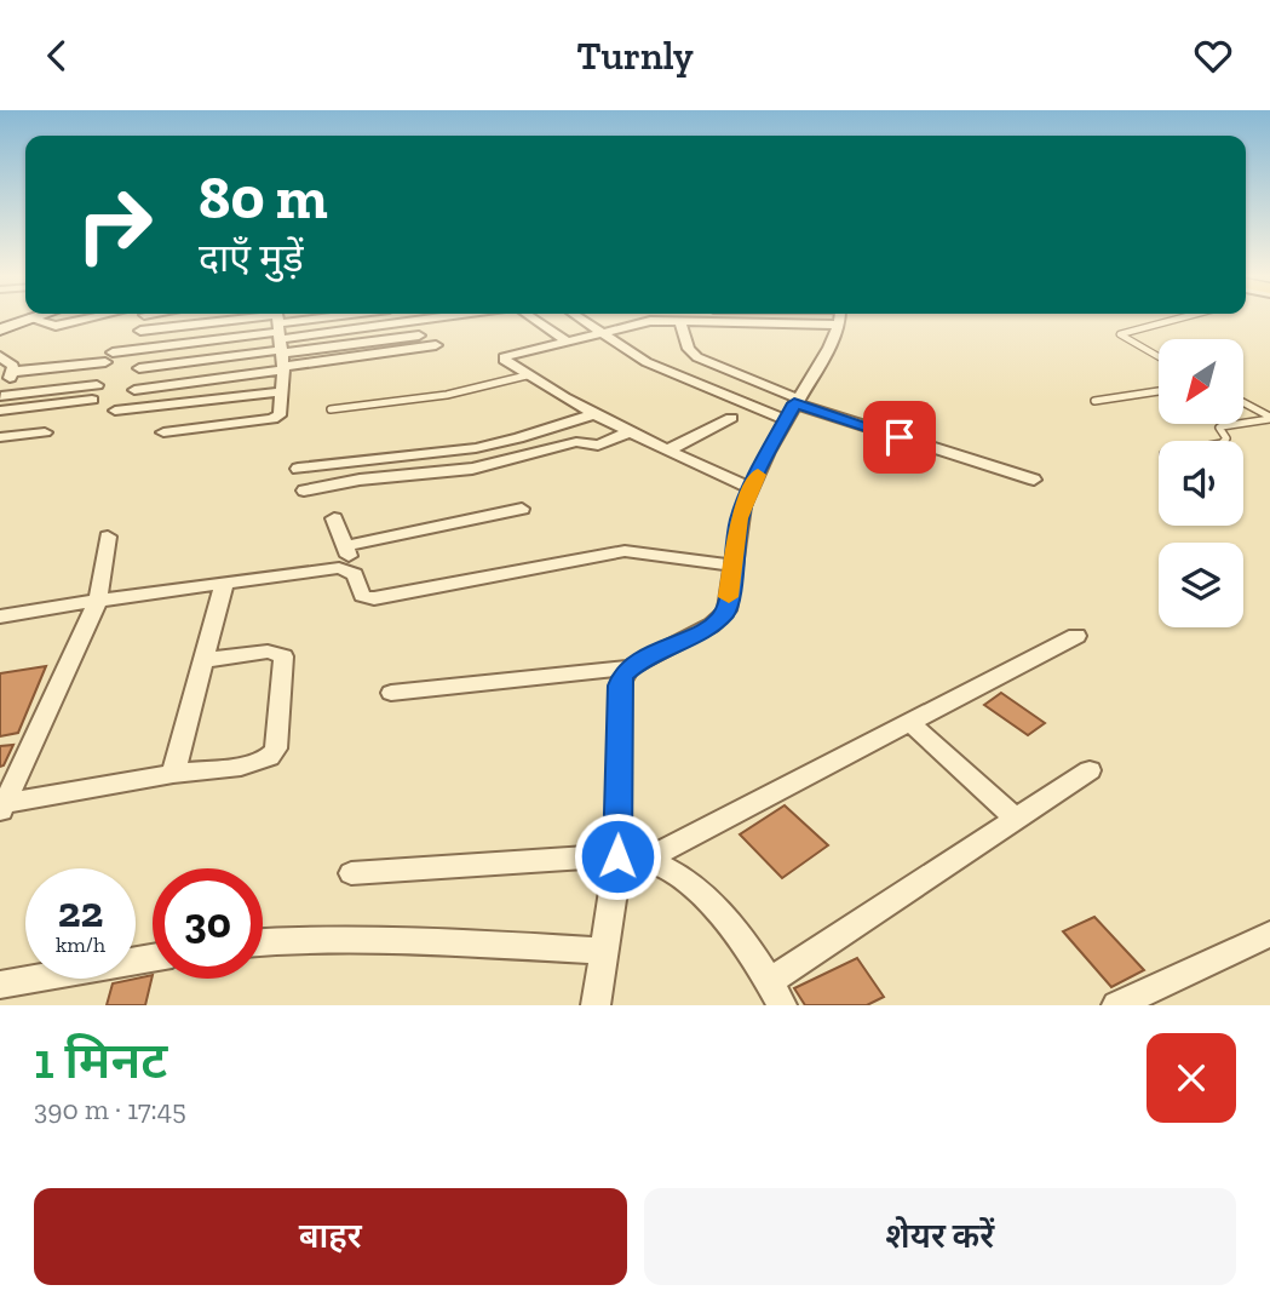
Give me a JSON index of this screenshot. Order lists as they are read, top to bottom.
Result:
{
  "north": "bottom left",
  "page": {
    "header": "Turnly",
    "turn": ["80 m", "दाएँ मुड़ें"],
    "speed": "22 km/h",
    "limit": "30",
    "heading": ["1 मिनट", "390 m · 17:45"],
    "buttons": ["बाहर", "शेयर करें"]
  }
}
